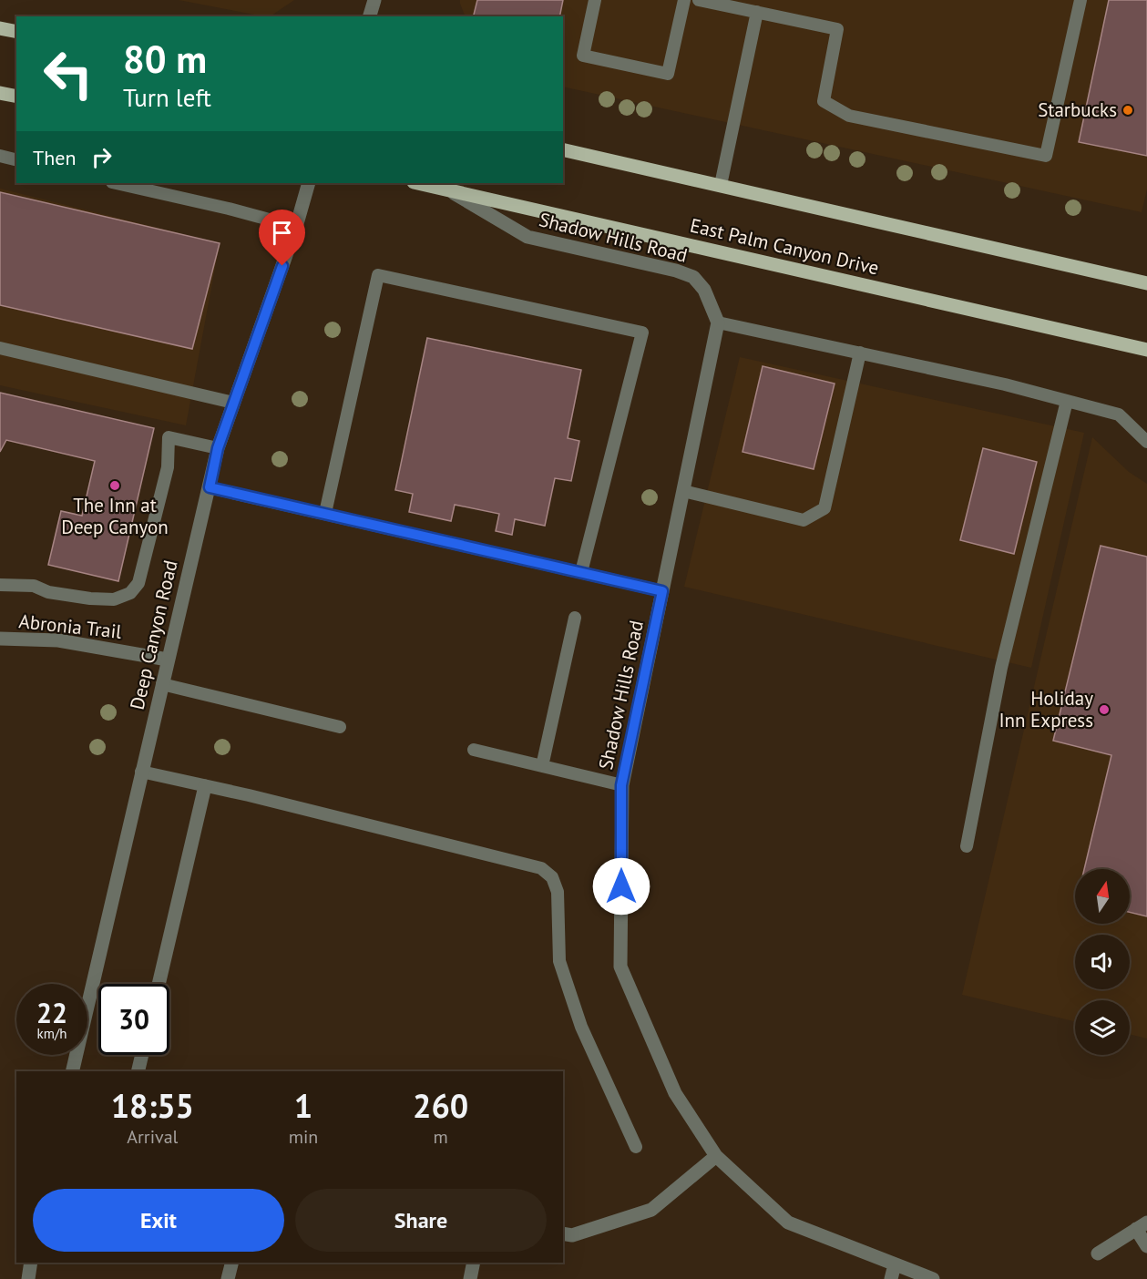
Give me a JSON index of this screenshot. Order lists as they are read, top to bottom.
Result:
{
  "streets": {
    "main road": ["East Palm Canyon Drive"],
    "street": ["Shadow Hills Road", "Abronia Trail", "Deep Canyon Road"]
  },
  "crossings": [
    ["Shadow Hills Road", "East Palm Canyon Drive"],
    ["Abronia Trail", "Deep Canyon Road"]
  ],
  "places": ["Starbucks", "The Inn at Deep Canyon", "Holiday Inn Express"],
  "north": "top",
  "page": {
    "turn": ["80 m", "Turn left"],
    "then": "Then",
    "speed": "22 km/h",
    "limit": "30",
    "eta": [
      "18:55",
      "Arrival",
      "1",
      "min",
      "260",
      "m"
    ],
    "buttons": ["Exit", "Share"]
  }
}
